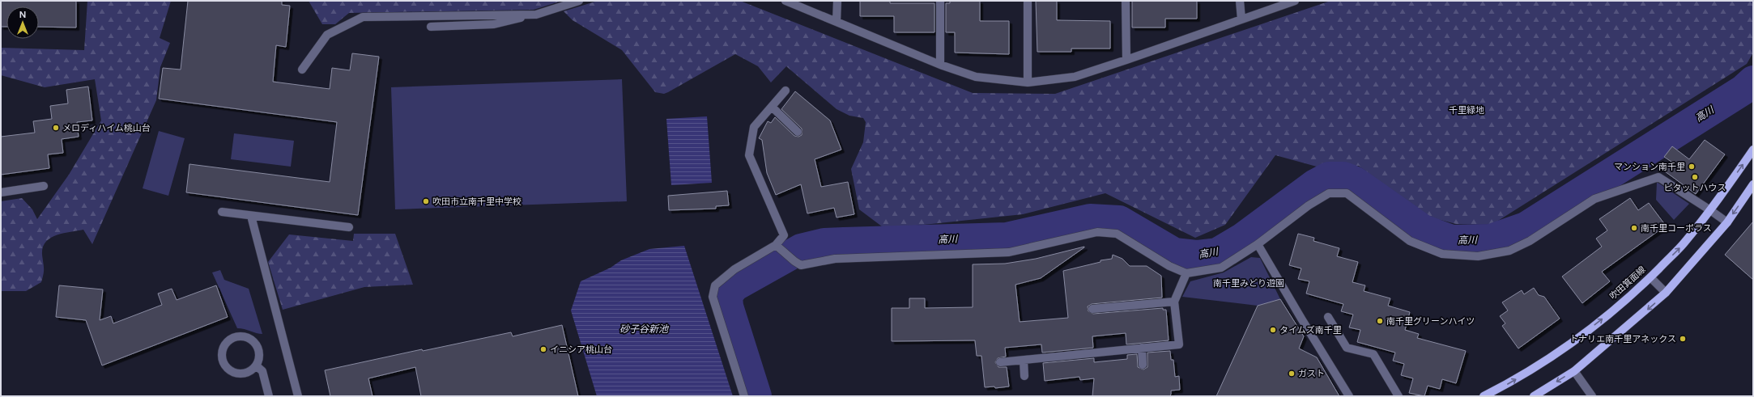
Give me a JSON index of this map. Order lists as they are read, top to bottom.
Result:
{
  "streets": {
    "main road": ["吹田箕面線"]
  },
  "water": ["高川", "砂子谷新池"],
  "parks": ["千里緑地", "南千里みどり遊園"],
  "places": [
    "メロディハイム桃山台",
    "マンション南千里",
    "ピタットハウス",
    "吹田市立南千里中学校",
    "南千里コーポラス",
    "南千里グリーンハイツ",
    "タイムズ南千里",
    "トナリエ南千里アネックス",
    "イニシア桃山台",
    "ガスト"
  ],
  "north": "top"
}
